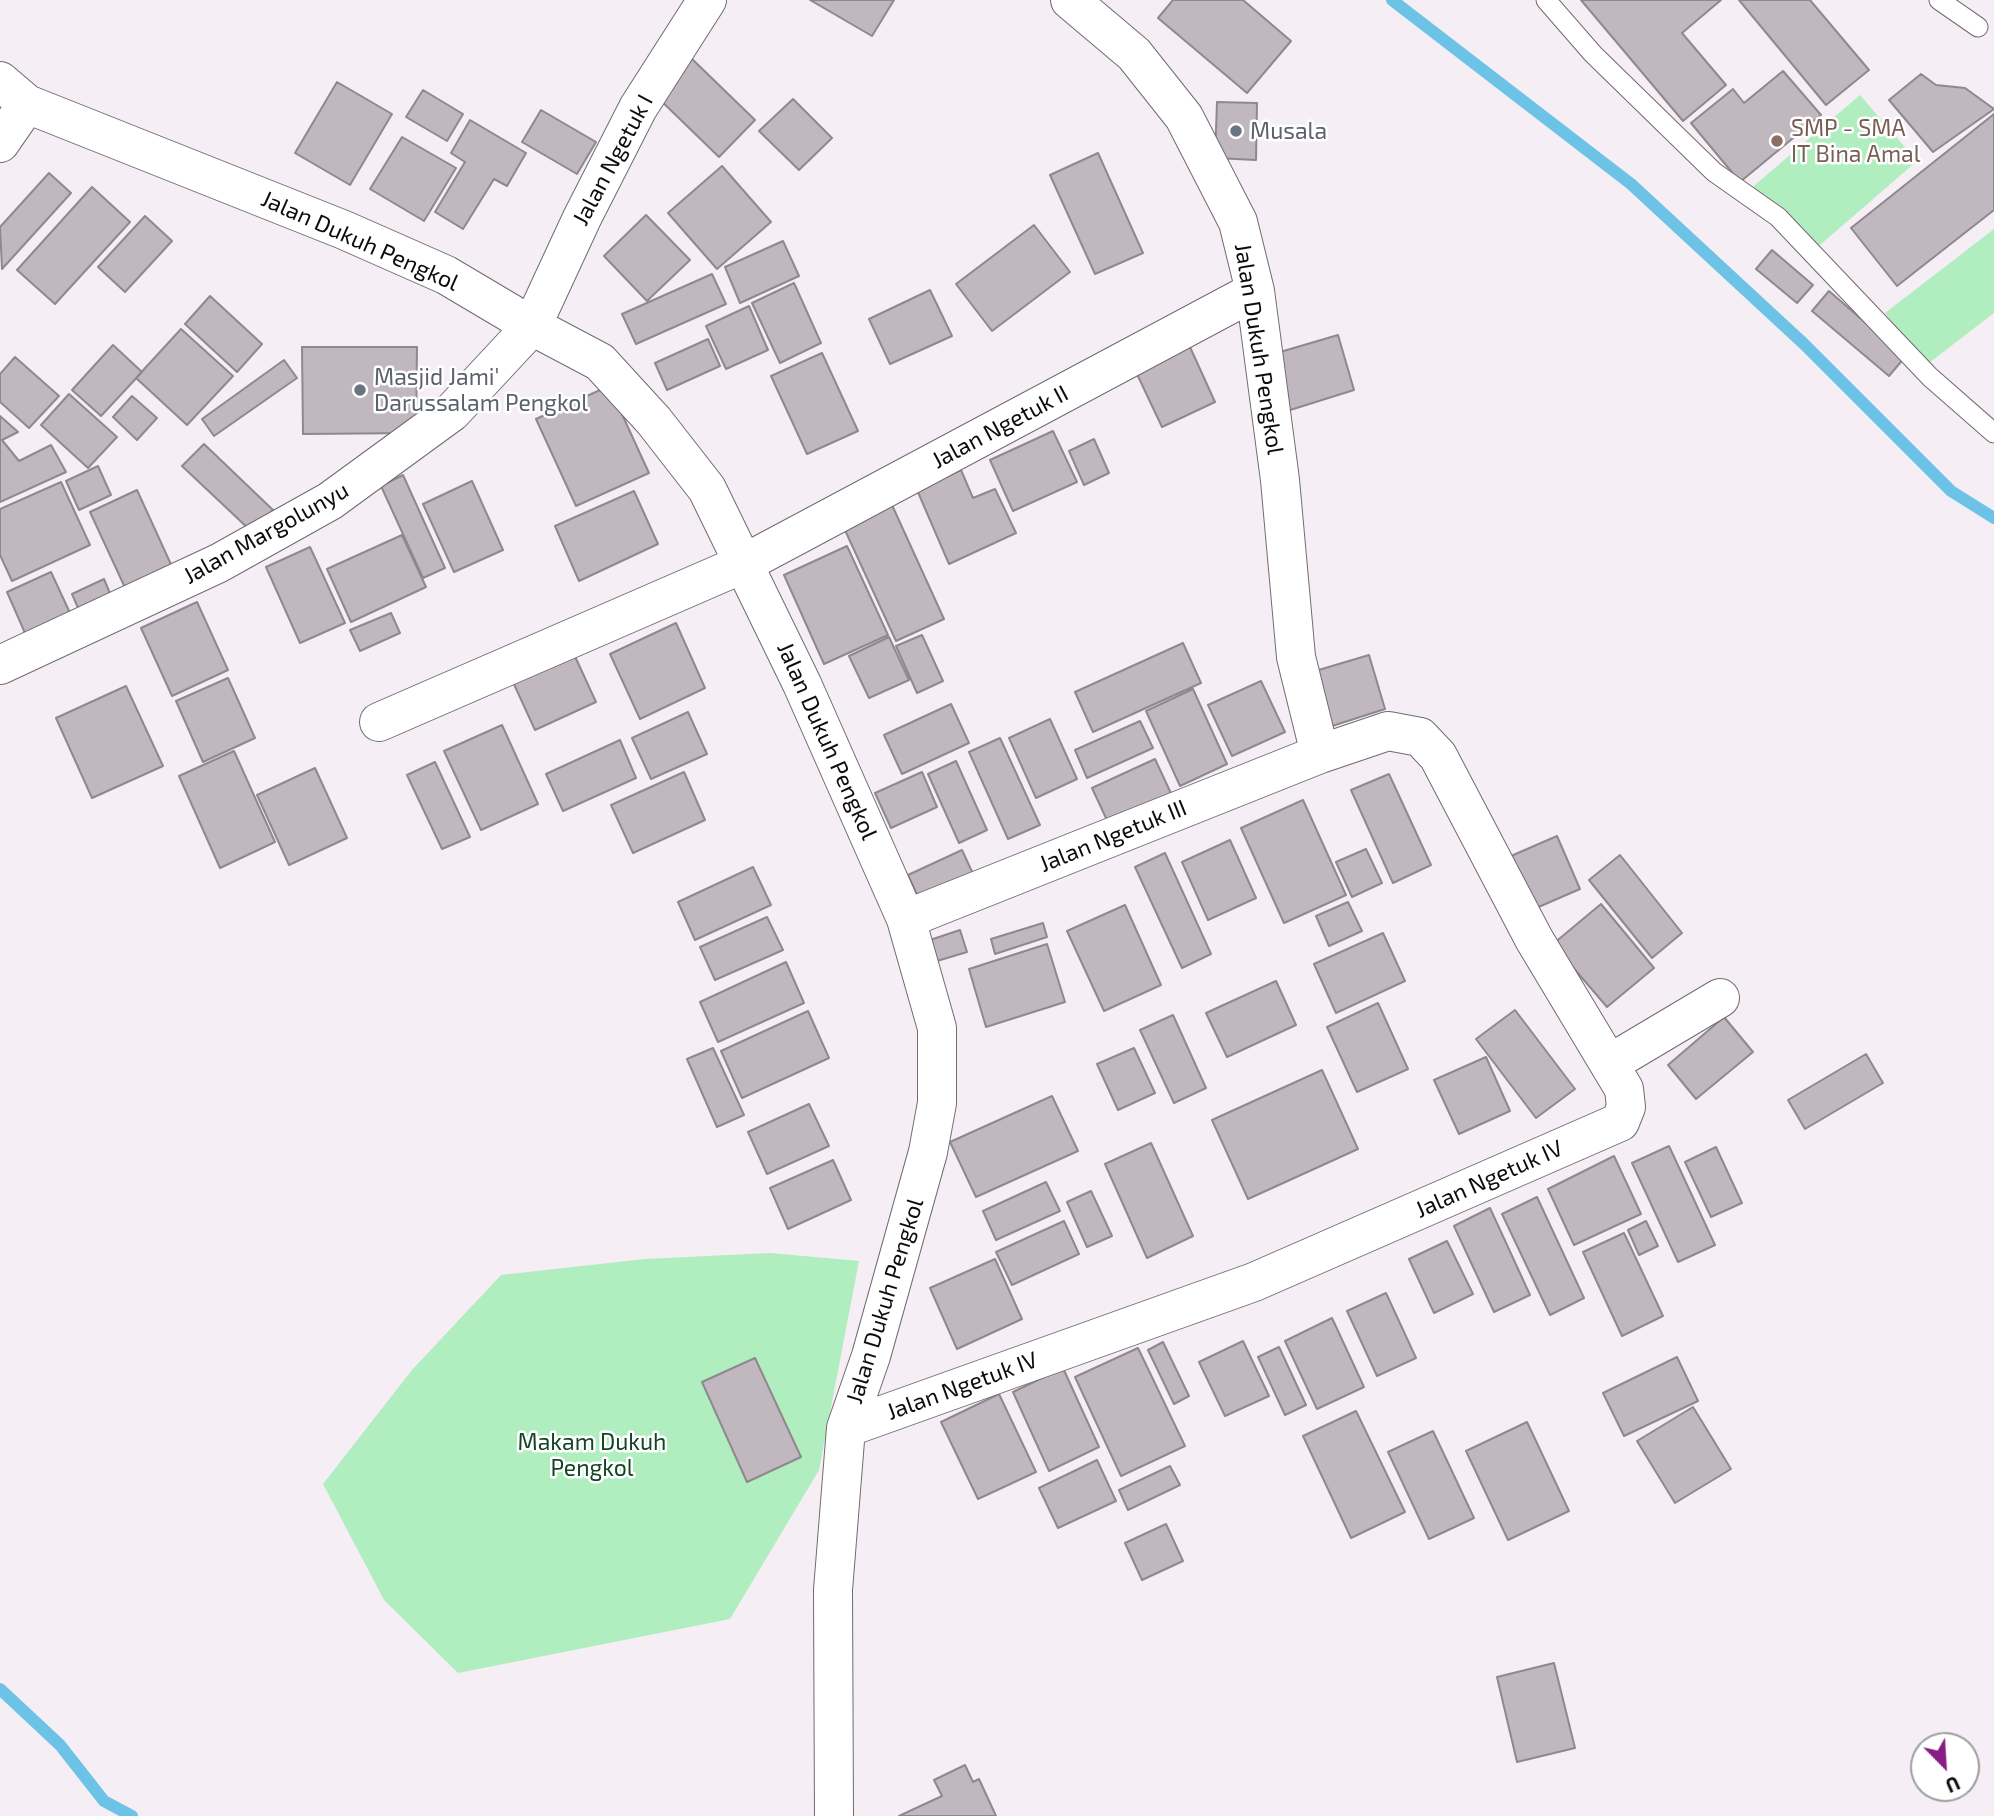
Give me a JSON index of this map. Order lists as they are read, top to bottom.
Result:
{
  "streets": {
    "street": [
      "Jalan Ngetuk I",
      "Jalan Dukuh Pengkol",
      "Jalan Ngetuk II",
      "Jalan Margolunyu",
      "Jalan Ngetuk III",
      "Jalan Ngetuk IV"
    ]
  },
  "crossings": [
    ["Jalan Ngetuk I", "Jalan Dukuh Pengkol"],
    ["Jalan Ngetuk I", "Jalan Margolunyu"],
    ["Jalan Dukuh Pengkol", "Jalan Ngetuk II"],
    ["Jalan Dukuh Pengkol", "Jalan Margolunyu"],
    ["Jalan Dukuh Pengkol", "Jalan Ngetuk III"],
    ["Jalan Dukuh Pengkol", "Jalan Ngetuk IV"],
    ["Jalan Ngetuk III", "Jalan Ngetuk IV"]
  ],
  "parks": ["Makam Dukuh Pengkol"],
  "places": ["Musala", "SMP - SMA IT Bina Amal", "Masjid Jami' Darussalam Pengkol"],
  "north": "bottom right"
}
